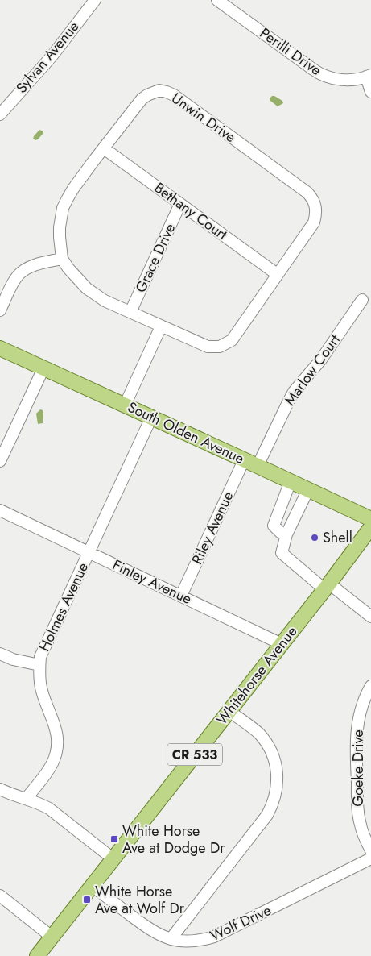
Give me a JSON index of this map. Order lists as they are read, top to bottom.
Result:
{
  "streets": {
    "main road": ["South Olden Avenue", "Whitehorse Avenue", "CR 533"],
    "street": [
      "Perilli Drive",
      "Sylvan Avenue",
      "Unwin Drive",
      "Bethany Court",
      "Grace Drive",
      "Marlow Court",
      "Riley Avenue",
      "Finley Avenue",
      "Holmes Avenue",
      "Goeke Drive",
      "Wolf Drive"
    ]
  },
  "crossings": [
    ["Unwin Drive", "Bethany Court"],
    ["Unwin Drive", "Grace Drive"],
    ["Bethany Court", "Grace Drive"],
    ["Marlow Court", "South Olden Avenue"],
    ["South Olden Avenue", "Riley Avenue"],
    ["South Olden Avenue", "Holmes Avenue"],
    ["Riley Avenue", "Finley Avenue"],
    ["Finley Avenue", "Holmes Avenue"],
    ["Finley Avenue", "Whitehorse Avenue"],
    ["Whitehorse Avenue", "Wolf Drive"]
  ],
  "places": {
    "other": ["Shell"],
    "transit": ["White Horse Ave at Dodge Dr", "White Horse Ave at Wolf Dr"]
  }
}
